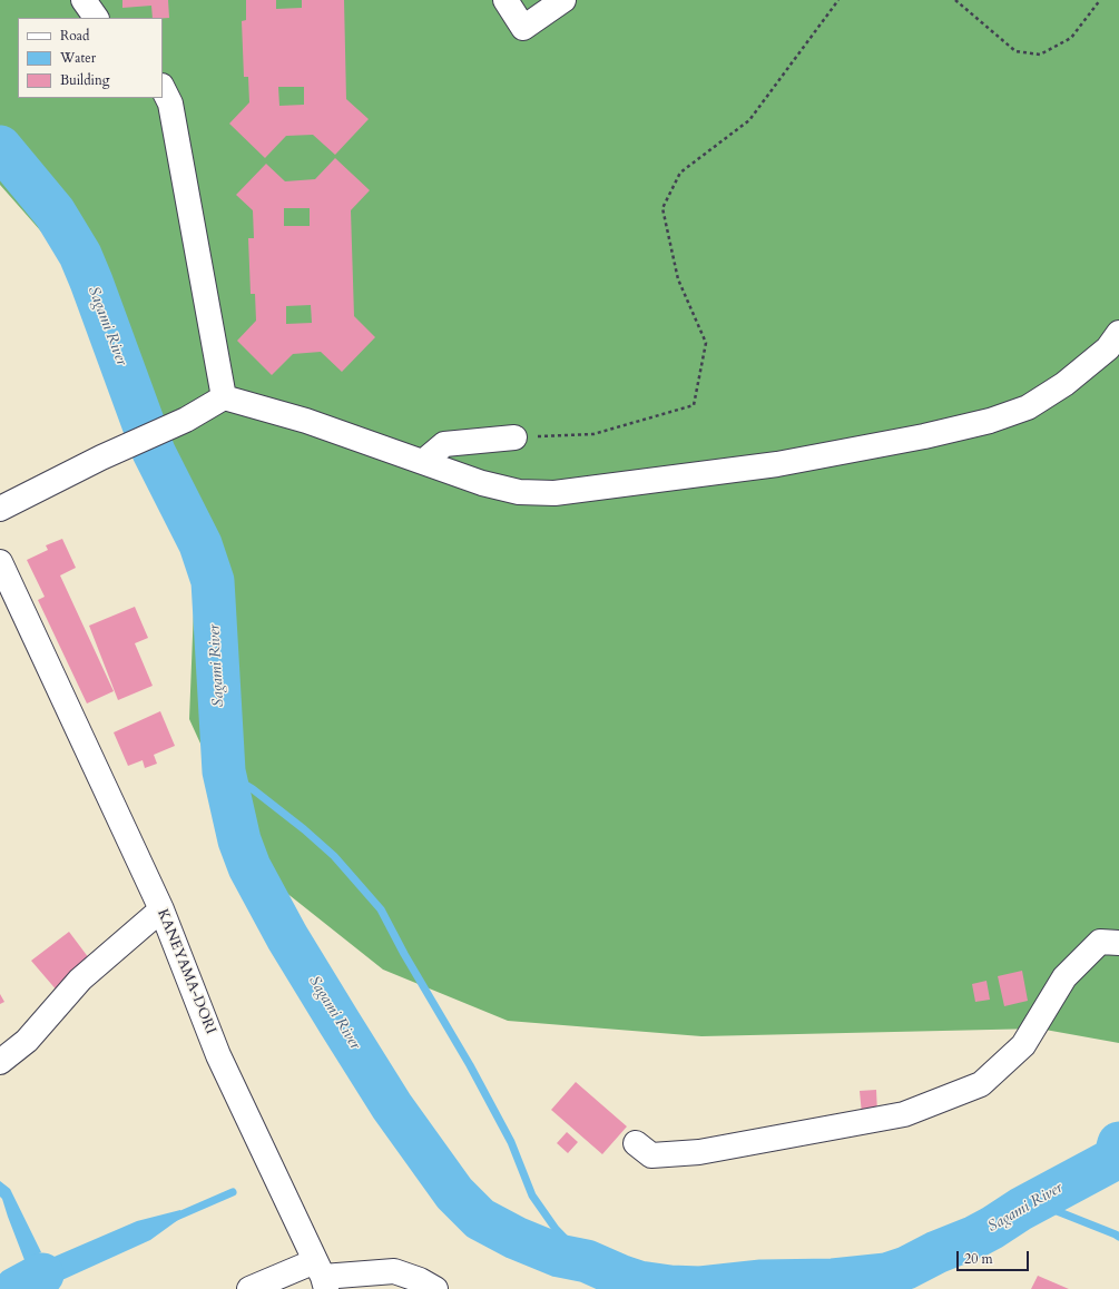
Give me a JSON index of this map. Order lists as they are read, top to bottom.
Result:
{
  "streets": {
    "street": ["KANEYAMA-DORI"]
  },
  "water": ["Sagami River"],
  "legend": ["Road", "Water", "Building"],
  "scale_bar": "20 m"
}
